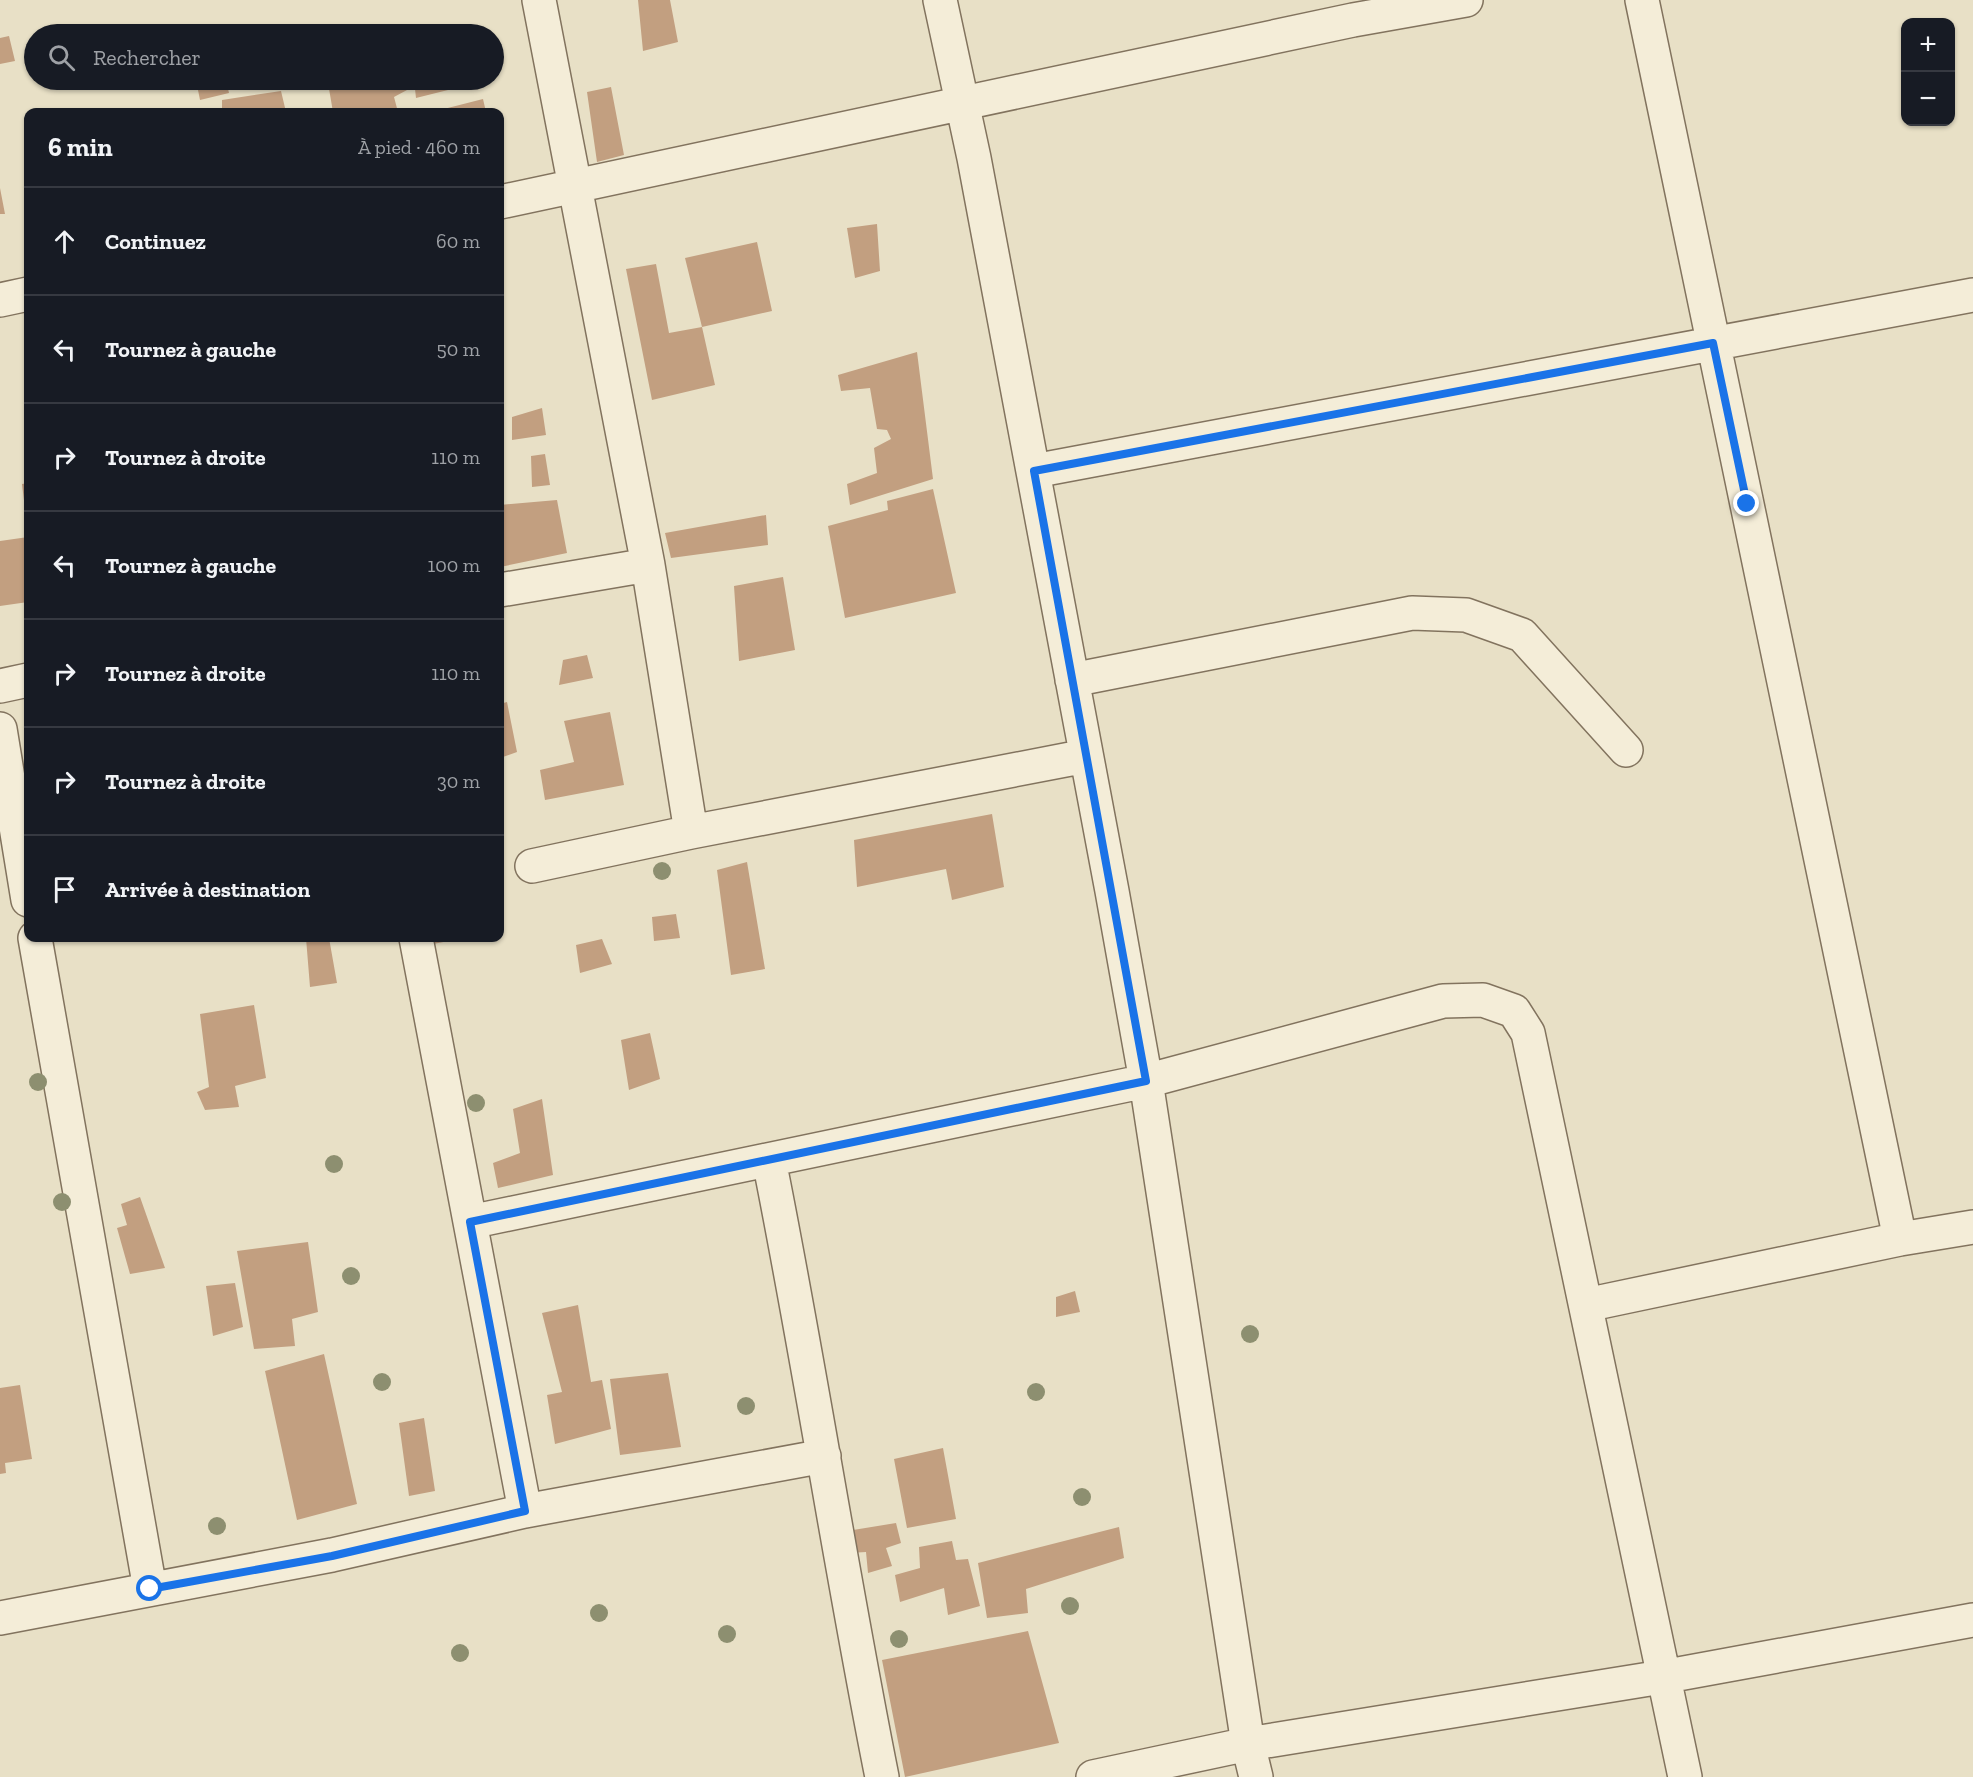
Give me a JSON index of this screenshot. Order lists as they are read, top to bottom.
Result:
{
  "page": {
    "map_buttons": ["+", "−"],
    "search": "Rechercher",
    "heading": ["6 min", "À pied · 460 m"],
    "list": [
      ["Continuez", "60 m"],
      ["Tournez à gauche", "50 m"],
      ["Tournez à droite", "110 m"],
      ["Tournez à gauche", "100 m"],
      ["Tournez à droite", "110 m"],
      ["Tournez à droite", "30 m"],
      "Arrivée à destination"
    ]
  }
}
